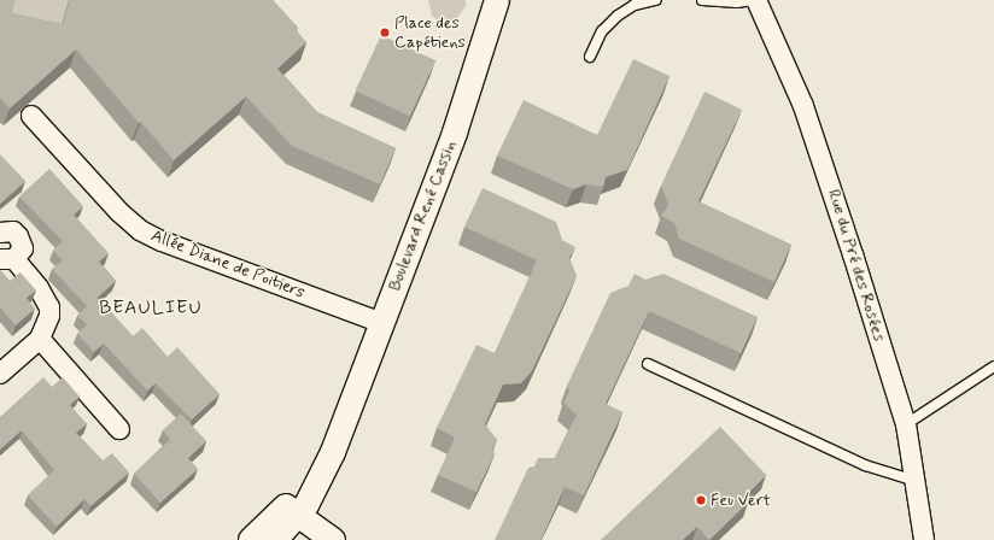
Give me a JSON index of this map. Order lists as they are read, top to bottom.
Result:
{
  "streets": {
    "street": ["Boulevard René Cassin", "Allée Diane de Poitiers", "Rue du Pré des Rosées"]
  },
  "crossings": [
    ["Boulevard René Cassin", "Allée Diane de Poitiers"]
  ],
  "districts": ["BEAULIEU"],
  "places": ["Place des Capétiens", "Feu Vert"]
}
